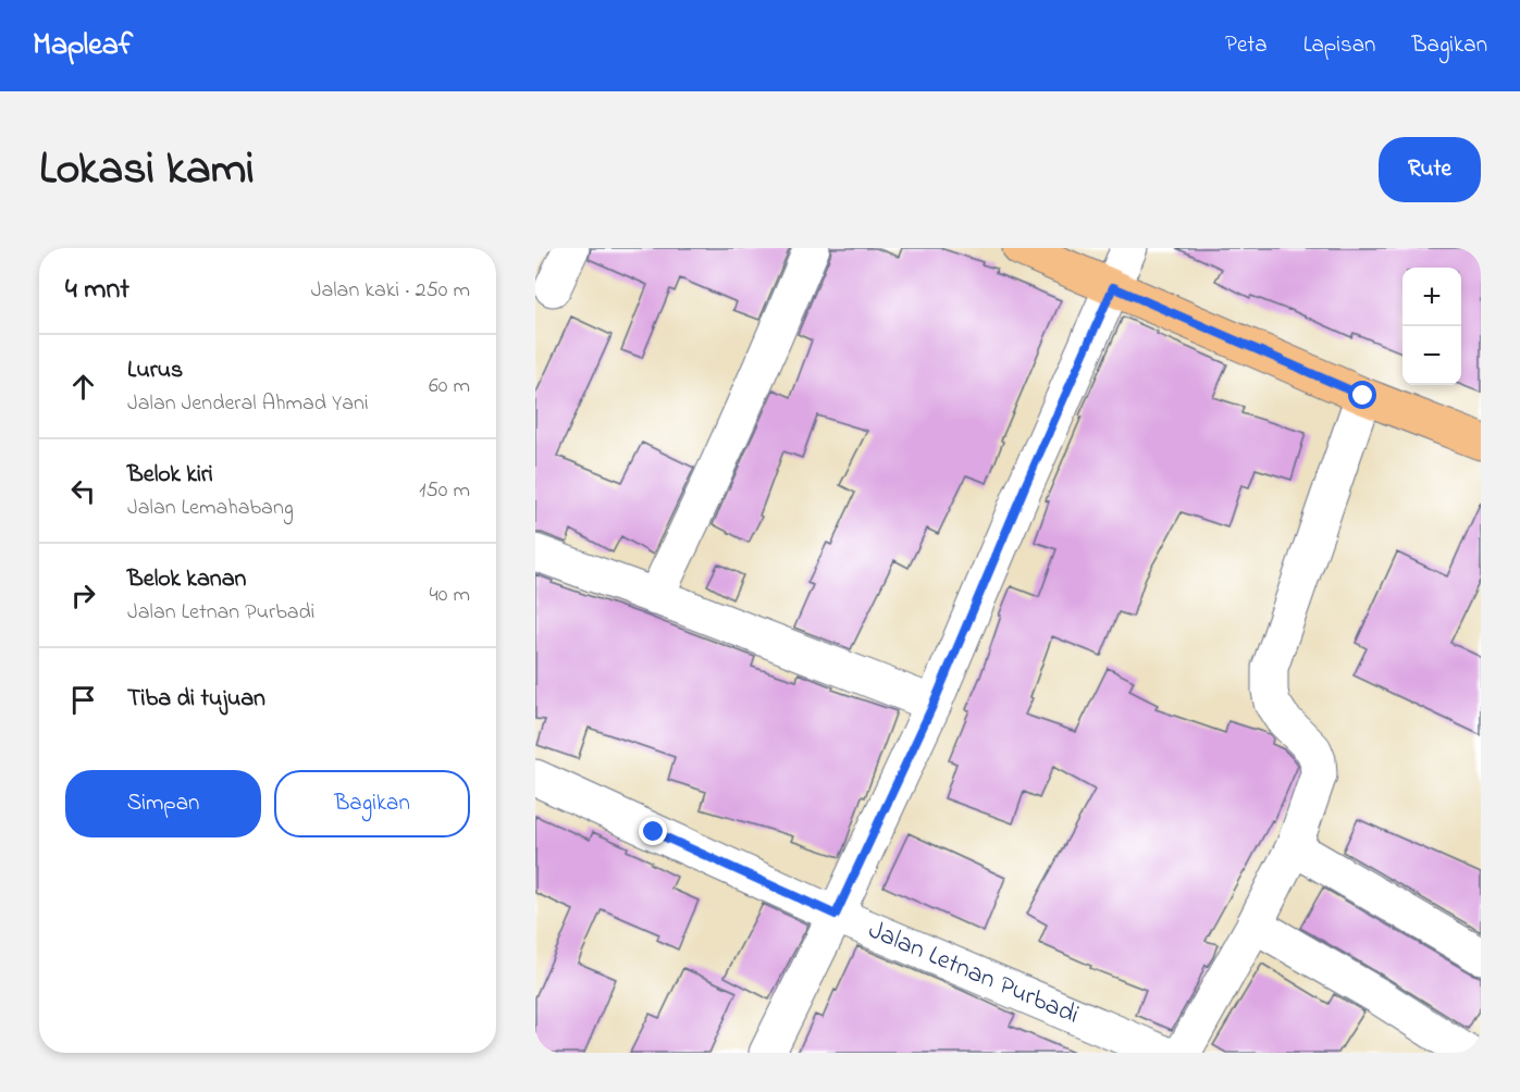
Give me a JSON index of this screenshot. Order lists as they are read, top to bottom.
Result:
{
  "streets": {
    "street": ["Jalan Letnan Purbadi"]
  },
  "page": {
    "header": "Mapleaf",
    "nav": ["Peta", "Lapisan", "Bagikan"],
    "title": "Lokasi kami",
    "buttons": [
      "Rute",
      ["Simpan", "Bagikan"]
    ],
    "heading": ["4 mnt", "Jalan kaki · 250 m"],
    "map_buttons": ["+", "−"],
    "list": [
      ["Lurus", "Jalan Jenderal Ahmad Yani", "60 m"],
      ["Belok kiri", "Jalan Lemahabang", "150 m"],
      ["Belok kanan", "Jalan Letnan Purbadi", "40 m"],
      "Tiba di tujuan"
    ]
  }
}
